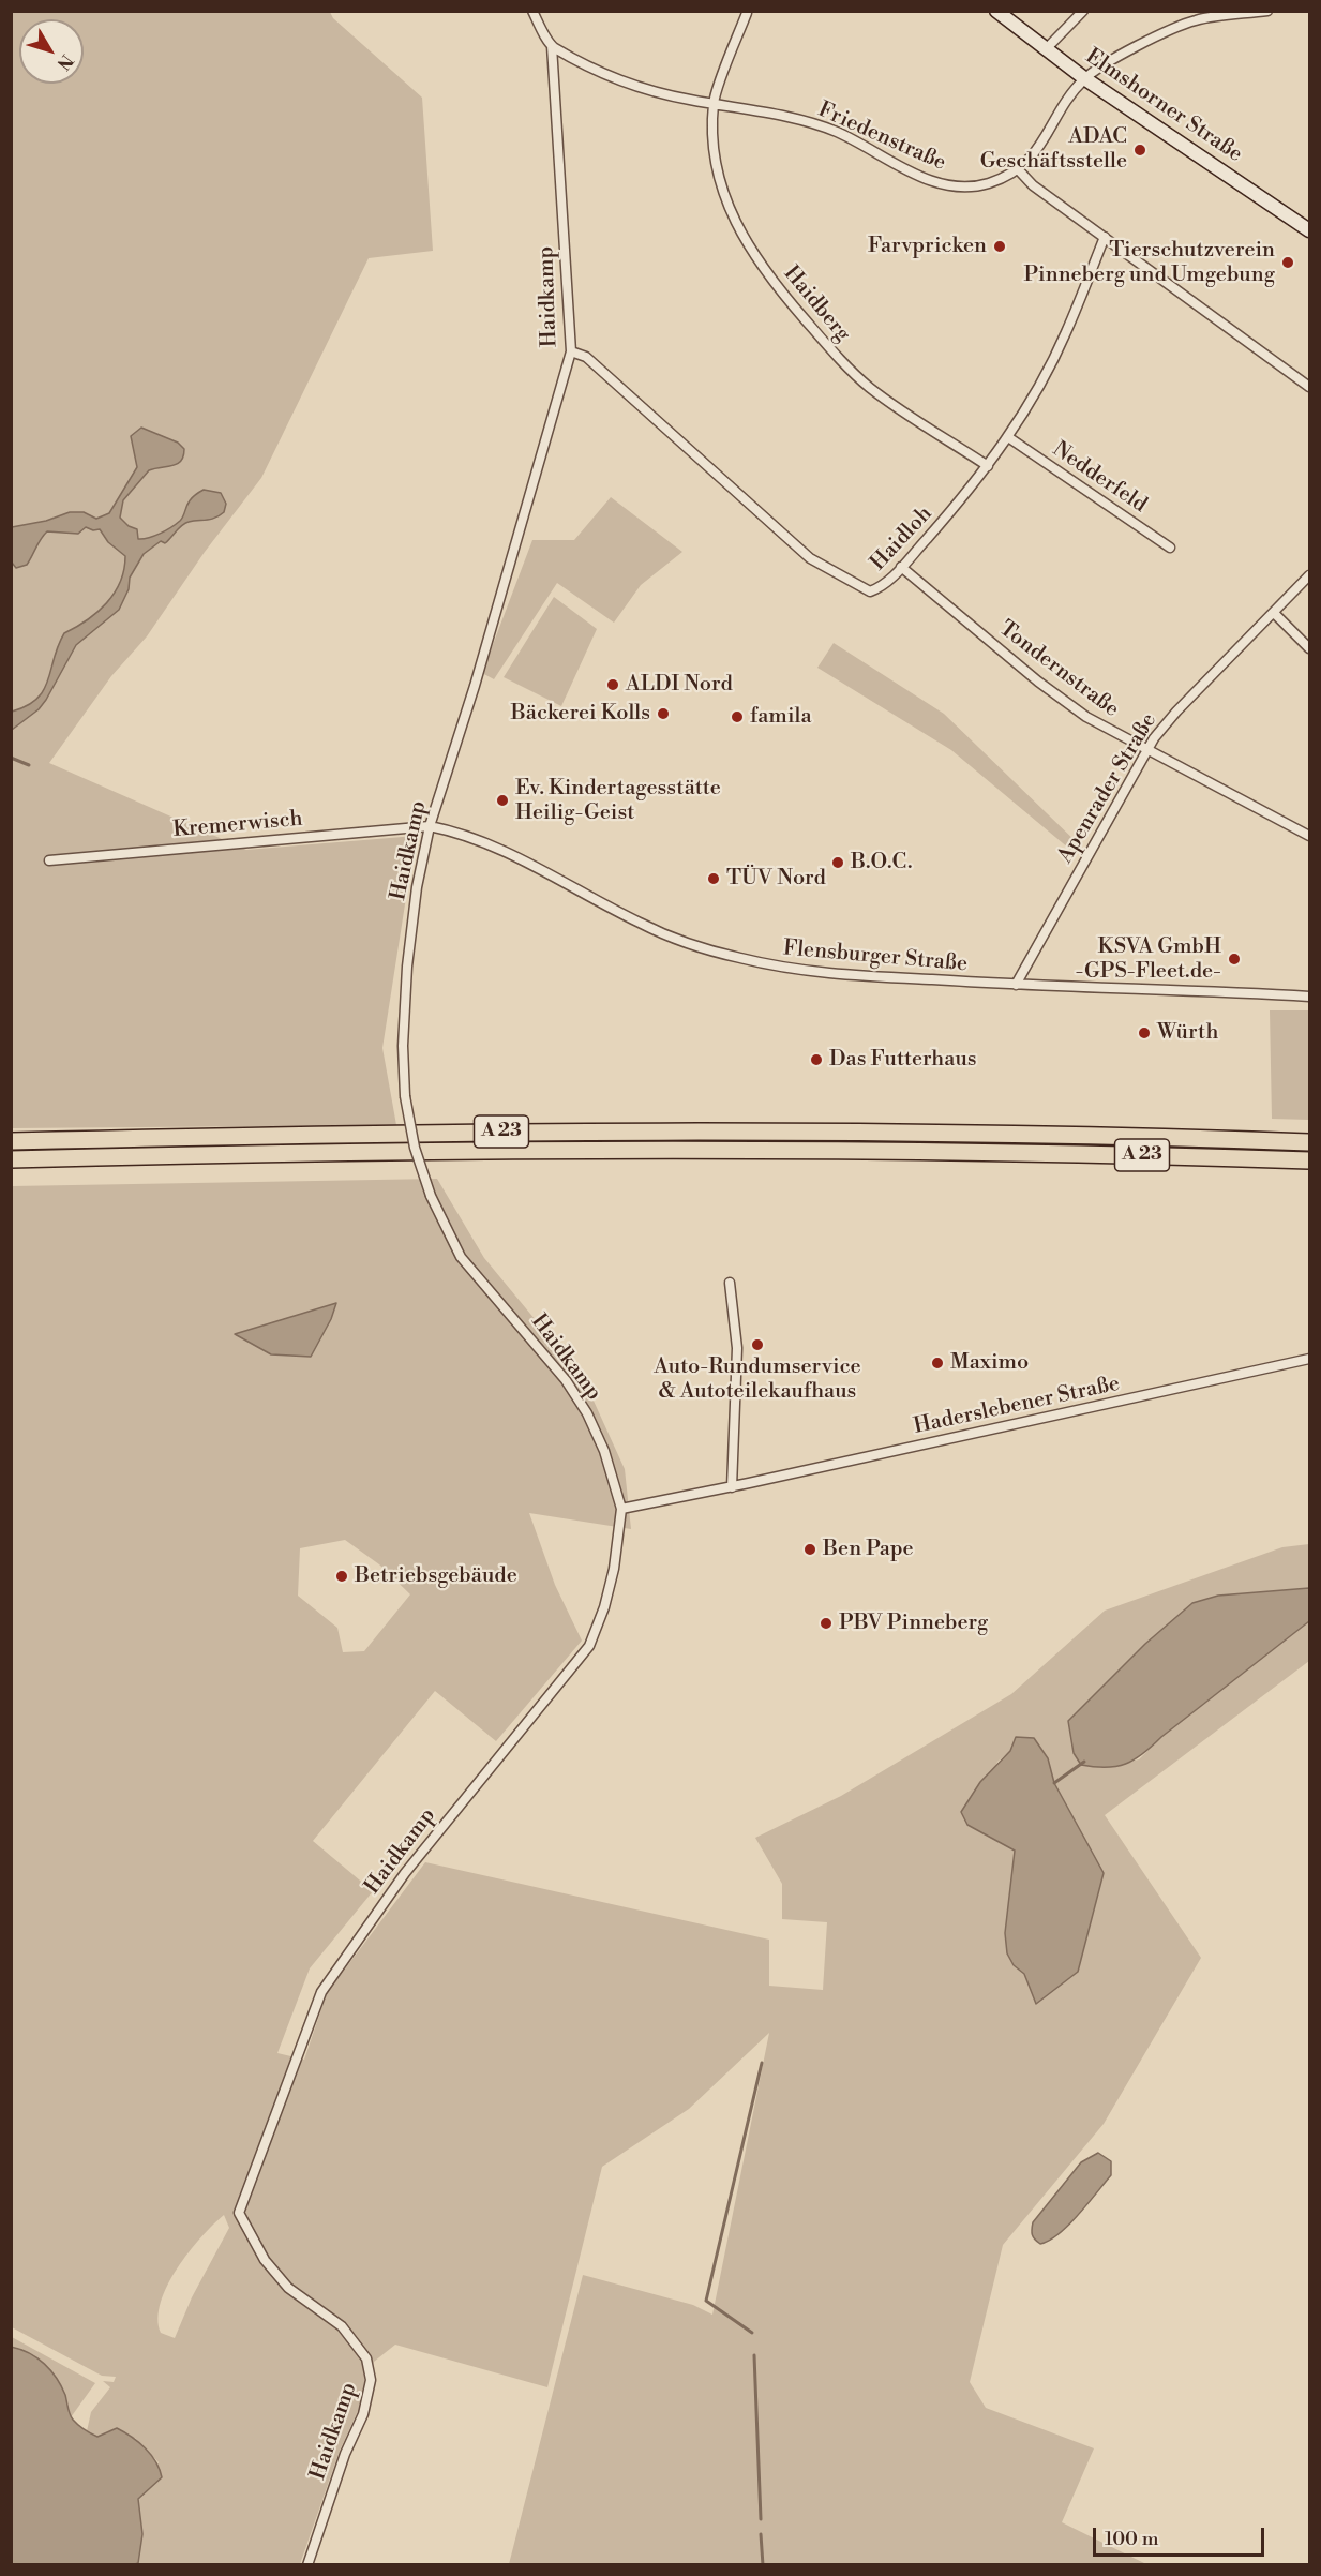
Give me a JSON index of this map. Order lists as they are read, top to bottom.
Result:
{
  "streets": {
    "highway": ["A 23"],
    "main road": ["Elmshorner Straße"],
    "street": [
      "Friedenstraße",
      "Haidkamp",
      "Haidberg",
      "Nedderfeld",
      "Haidloh",
      "Tondernstraße",
      "Apenrader Straße",
      "Kremerwisch",
      "Flensburger Straße",
      "Haderslebener Straße"
    ]
  },
  "crossings": [
    ["Elmshorner Straße", "Friedenstraße"],
    ["Friedenstraße", "Haidkamp"],
    ["Friedenstraße", "Haidberg"],
    ["Haidkamp", "Haidloh"],
    ["Haidkamp", "Kremerwisch"],
    ["Haidkamp", "Flensburger Straße"],
    ["Haidkamp", "Haderslebener Straße"],
    ["Haidberg", "Haidloh"],
    ["Nedderfeld", "Haidloh"],
    ["Haidloh", "Tondernstraße"],
    ["Tondernstraße", "Apenrader Straße"],
    ["Apenrader Straße", "Flensburger Straße"],
    ["Kremerwisch", "Flensburger Straße"]
  ],
  "places": [
    "ADAC Geschäftsstelle",
    "Farvpricken",
    "Tierschutzverein Pinneberg und Umgebung",
    "ALDI Nord",
    "Bäckerei Kolls",
    "famila",
    "Ev. Kindertagesstätte Heilig-Geist",
    "B.O.C.",
    "TÜV Nord",
    "KSVA GmbH -GPS-Fleet.de-",
    "Würth",
    "Das Futterhaus",
    "Auto-Rundumservice & Autoteilekaufhaus",
    "Maximo",
    "Ben Pape",
    "Betriebsgebäude",
    "PBV Pinneberg"
  ],
  "scale_bar": "100 m",
  "north": "bottom right"
}
